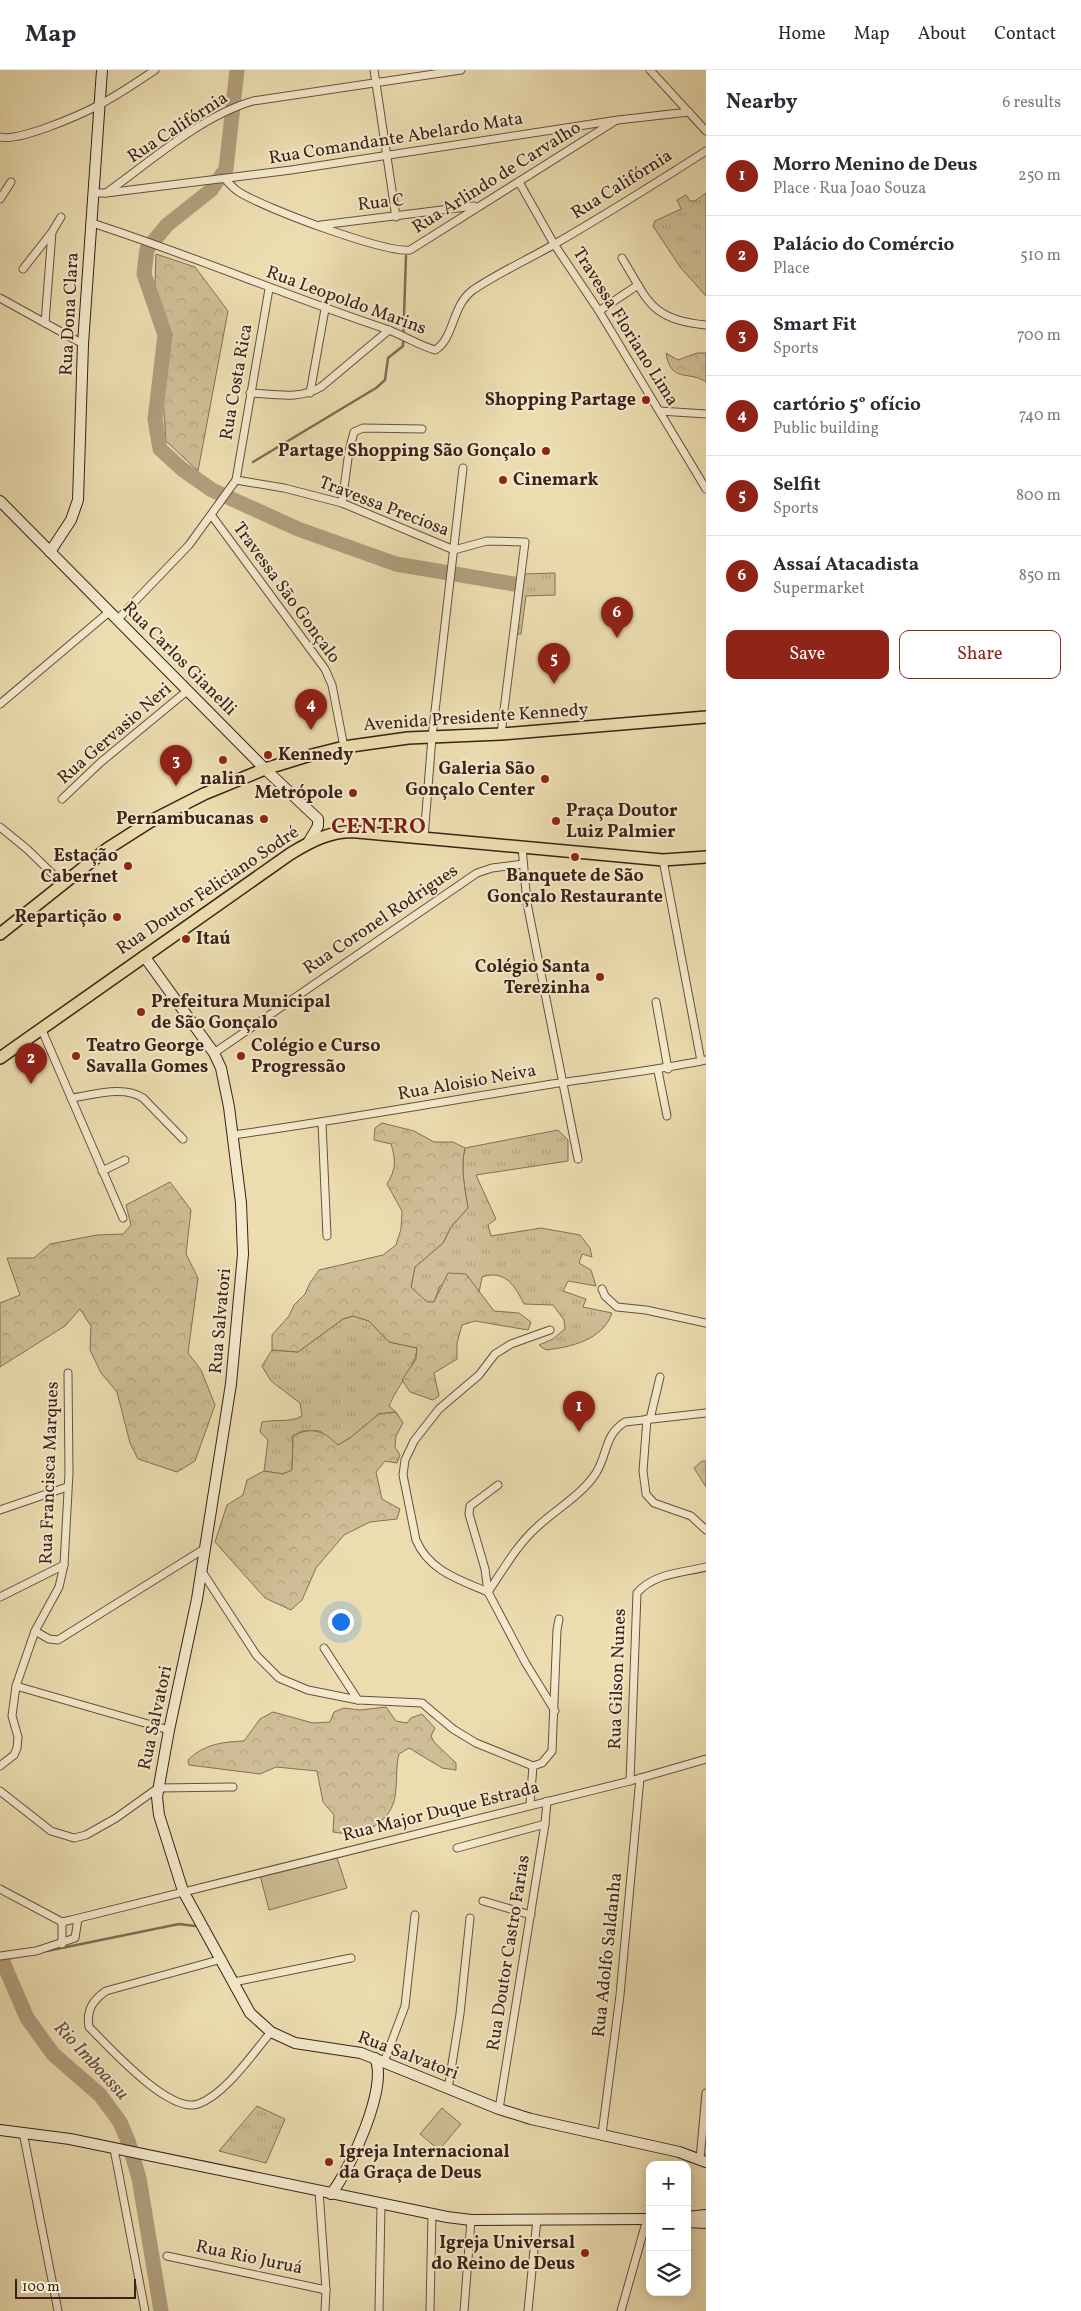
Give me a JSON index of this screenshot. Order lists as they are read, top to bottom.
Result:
{
  "streets": {
    "main road": [
      "Rua Dona Clara",
      "Rua Carlos Gianelli",
      "Avenida Presidente Kennedy",
      "Rua Doutor Feliciano Sodré",
      "Rua Salvatori"
    ],
    "street": [
      "Rua Califórnia",
      "Rua Comandante Abelardo Mata",
      "Rua Arlindo de Carvalho",
      "Rua C",
      "Rua Leopoldo Marins",
      "Travessa Floriano Lima",
      "Rua Costa Rica",
      "Travessa Preciosa",
      "Travessa São Gonçalo",
      "Rua Gervasio Neri",
      "Rua Coronel Rodrigues",
      "Rua Aloisio Neiva",
      "Rua Francisca Marques",
      "Rua Gilson Nunes",
      "Rua Major Duque Estrada",
      "Rua Doutor Castro Farias",
      "Rua Adolfo Saldanha",
      "Rua Rio Juruá"
    ]
  },
  "crossings": [
    ["Rua Califórnia", "Rua Comandante Abelardo Mata"],
    ["Rua Califórnia", "Rua Leopoldo Marins"],
    ["Rua Califórnia", "Travessa Floriano Lima"],
    ["Rua Comandante Abelardo Mata", "Rua Arlindo de Carvalho"],
    ["Rua Arlindo de Carvalho", "Rua C"],
    ["Rua Arlindo de Carvalho", "Travessa Floriano Lima"],
    ["Rua Leopoldo Marins", "Rua Dona Clara"],
    ["Rua Leopoldo Marins", "Travessa Floriano Lima"],
    ["Rua Leopoldo Marins", "Rua Costa Rica"],
    ["Rua Dona Clara", "Rua Carlos Gianelli"],
    ["Rua Costa Rica", "Travessa Preciosa"],
    ["Travessa Preciosa", "Avenida Presidente Kennedy"],
    ["Travessa São Gonçalo", "Avenida Presidente Kennedy"],
    ["Rua Carlos Gianelli", "Avenida Presidente Kennedy"],
    ["Rua Carlos Gianelli", "Rua Gervasio Neri"],
    ["Rua Carlos Gianelli", "Rua Doutor Feliciano Sodré"],
    ["Rua Doutor Feliciano Sodré", "Rua Salvatori"],
    ["Rua Coronel Rodrigues", "Rua Salvatori"],
    ["Rua Aloisio Neiva", "Rua Salvatori"],
    ["Rua Salvatori", "Rua Major Duque Estrada"],
    ["Rua Salvatori", "Rua Doutor Castro Farias"],
    ["Rua Salvatori", "Rua Adolfo Saldanha"],
    ["Rua Gilson Nunes", "Rua Major Duque Estrada"],
    ["Rua Major Duque Estrada", "Rua Doutor Castro Farias"],
    ["Rua Major Duque Estrada", "Rua Adolfo Saldanha"]
  ],
  "districts": ["CENTRO"],
  "water": ["Rio Imboassu"],
  "places": [
    "Shopping Partage",
    "Partage Shopping São Gonçalo",
    "Cinemark",
    "Kennedy",
    "nalin",
    "Galeria São Gonçalo Center",
    "Metrópole",
    "Pernambucanas",
    "Praça Doutor Luiz Palmier",
    "Banquete de São Gonçalo Restaurante",
    "Estação Cabernet",
    "Repartição",
    "Itaú",
    "Colégio Santa Terezinha",
    "Prefeitura Municipal de São Gonçalo",
    "Teatro George Savalla Gomes",
    "Colégio e Curso Progressão",
    "Igreja Internacional da Graça de Deus",
    "Igreja Universal do Reino de Deus"
  ],
  "scale_bar": "100 m",
  "page": {
    "header": "Map",
    "nav": [
      "Home",
      "Map",
      "About",
      "Contact"
    ],
    "heading": ["Nearby", "6 results"],
    "list": [
      {
        "mark": "1",
        "name": "Morro Menino de Deus",
        "note": "Place · Rua Joao Souza",
        "value": "250 m"
      },
      {
        "mark": "2",
        "name": "Palácio do Comércio",
        "note": "Place",
        "value": "510 m"
      },
      {
        "mark": "3",
        "name": "Smart Fit",
        "note": "Sports",
        "value": "700 m"
      },
      {
        "mark": "4",
        "name": "cartório 5° ofício",
        "note": "Public building",
        "value": "740 m"
      },
      {
        "mark": "5",
        "name": "Selfit",
        "note": "Sports",
        "value": "800 m"
      },
      {
        "mark": "6",
        "name": "Assaí Atacadista",
        "note": "Supermarket",
        "value": "850 m"
      }
    ],
    "pins": [
      "6",
      "5",
      "4",
      "3",
      "2",
      "1"
    ],
    "buttons": ["Save", "Share"],
    "map_buttons": ["+", "−"],
    "scale": "100 m"
  }
}
